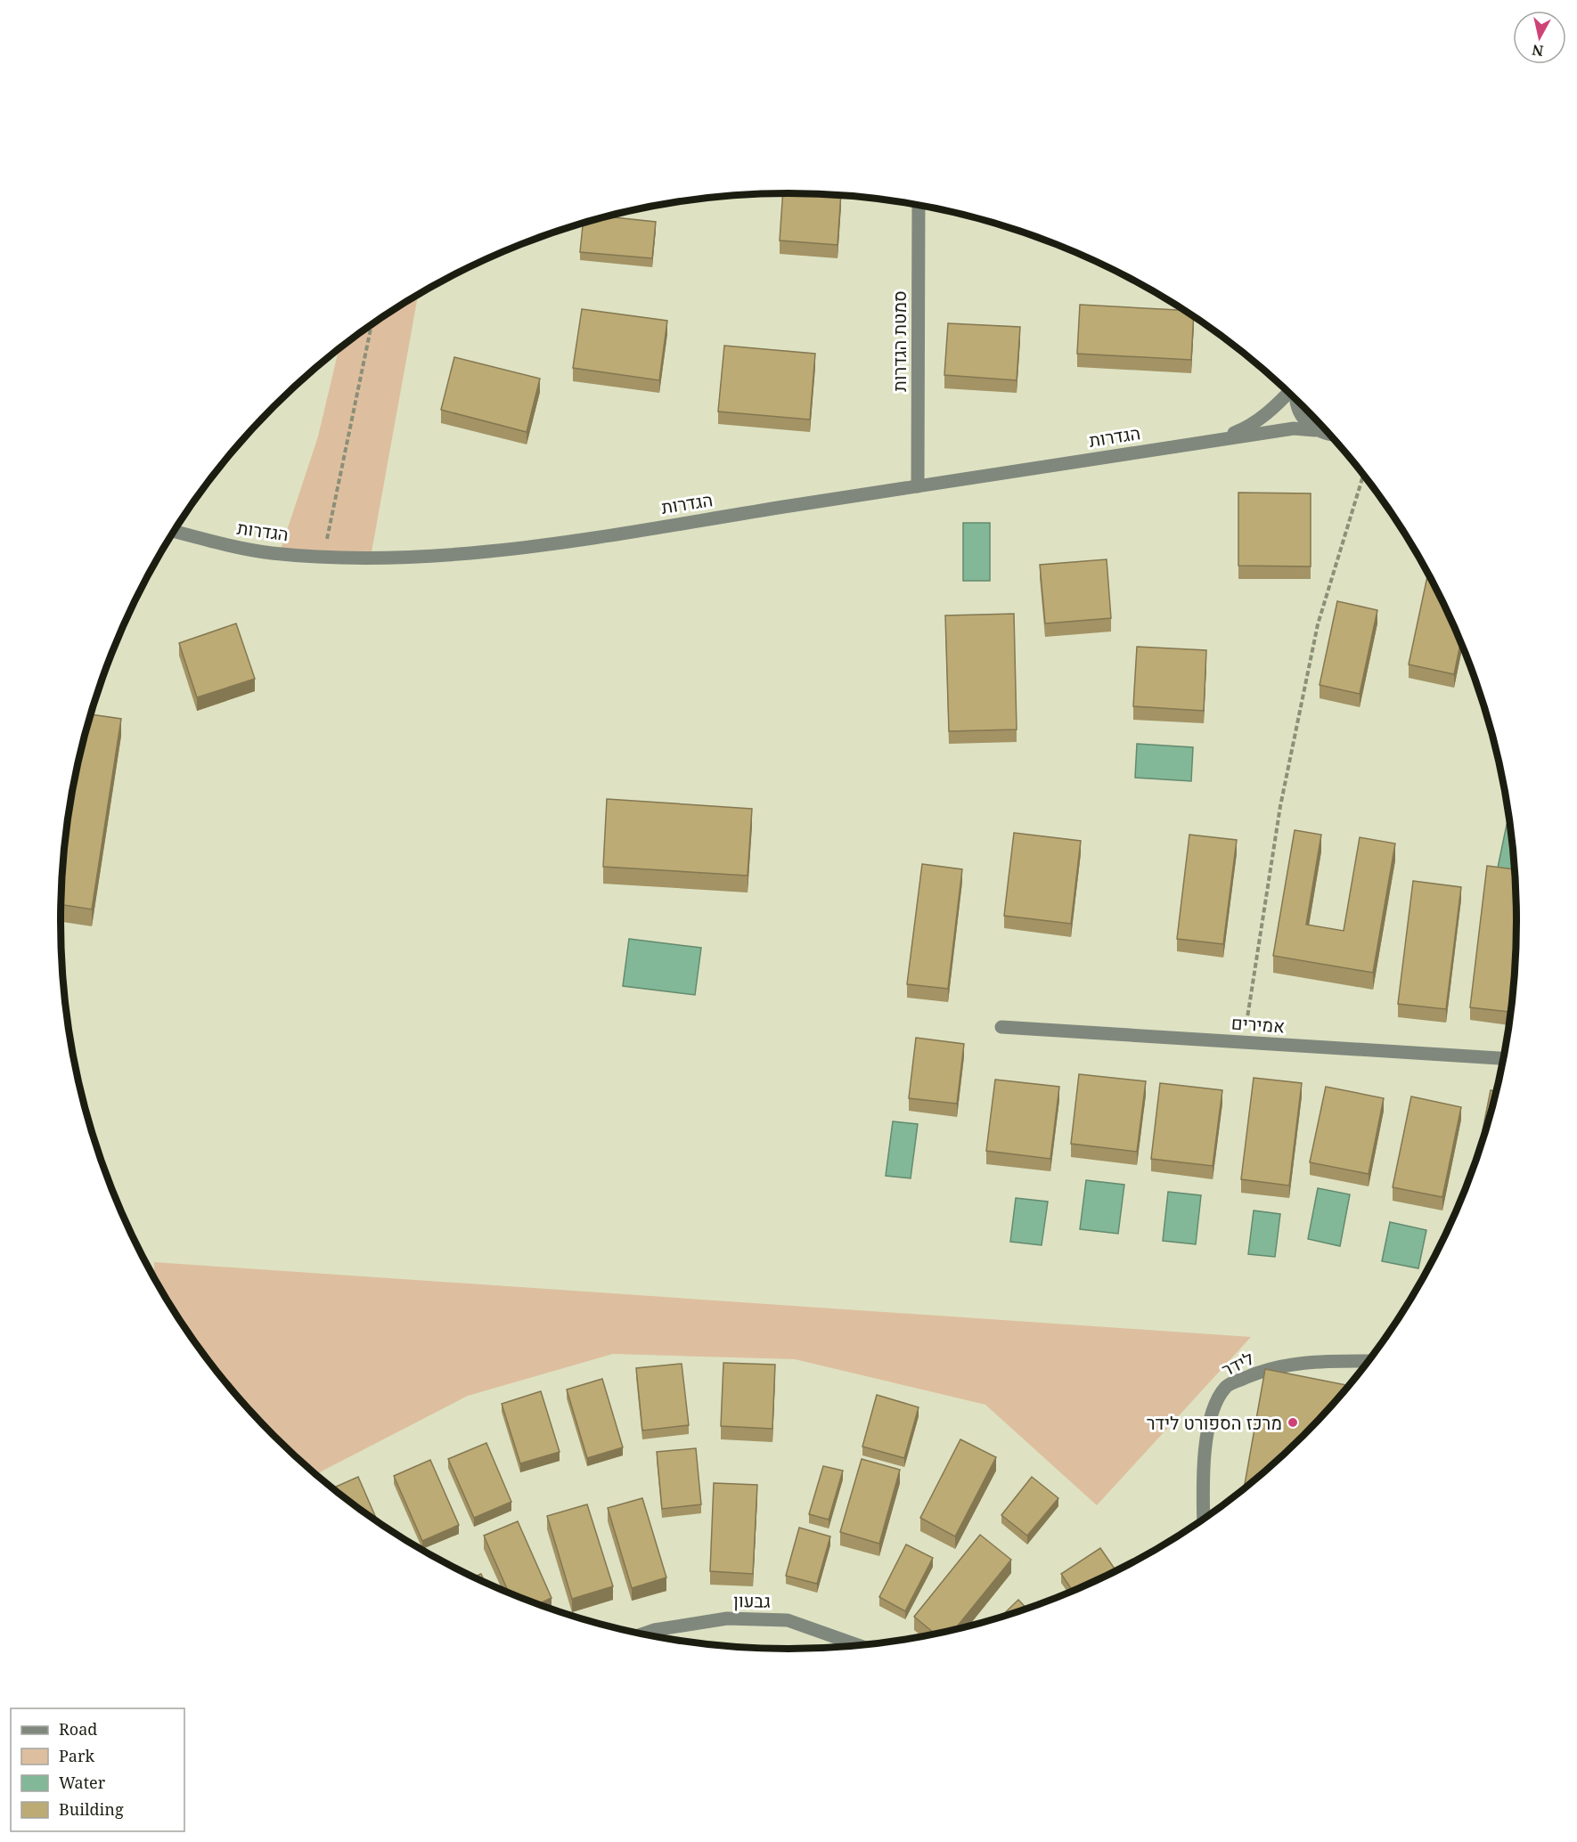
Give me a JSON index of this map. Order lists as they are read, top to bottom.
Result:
{
  "streets": {
    "street": [
      "סמטת הגדרות",
      "הגדרות",
      "אמירים",
      "לידר",
      "גבעון"
    ]
  },
  "crossings": [
    ["סמטת הגדרות", "הגדרות"]
  ],
  "places": ["מרכז הספורט לידר"],
  "legend": [
    "Road",
    "Park",
    "Water",
    "Building"
  ],
  "north": "bottom"
}
